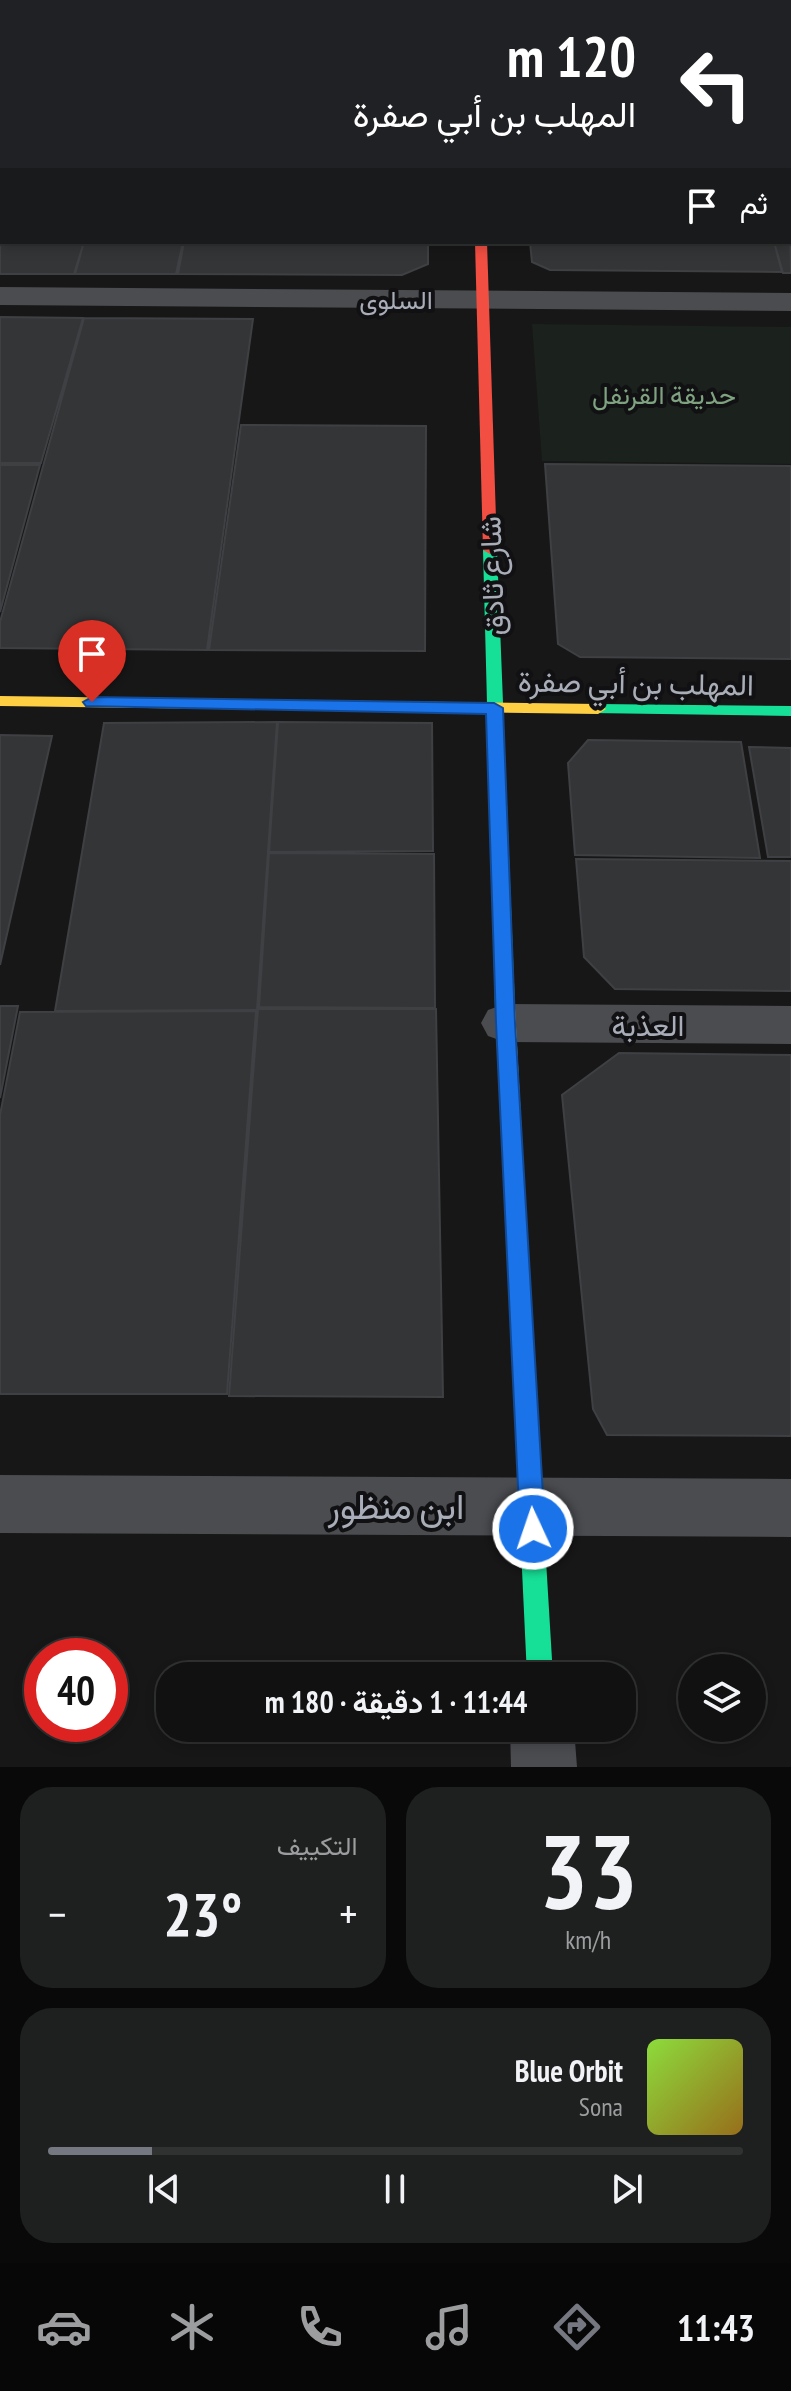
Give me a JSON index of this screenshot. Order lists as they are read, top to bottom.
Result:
{
  "streets": {
    "street": [
      "السلوى",
      "شارع ثادق",
      "المهلب بن أبي صفرة",
      "العذبة",
      "ابن منظور"
    ]
  },
  "crossings": [
    ["السلوى", "شارع ثادق"],
    ["شارع ثادق", "المهلب بن أبي صفرة"],
    ["شارع ثادق", "العذبة"],
    ["شارع ثادق", "ابن منظور"]
  ],
  "parks": ["حديقة القرنفل"],
  "page": {
    "turn": ["120 m", "المهلب بن أبي صفرة"],
    "then": "ثم",
    "limit": "40",
    "trip": "11:44 · 1 دقيقة · 180 m",
    "tile": [
      ["33", "km/h"],
      "التكييف"
    ],
    "heat": ["−", "23°", "+"],
    "song": ["Blue Orbit", "Sona"],
    "tabs": "11:43"
  }
}
